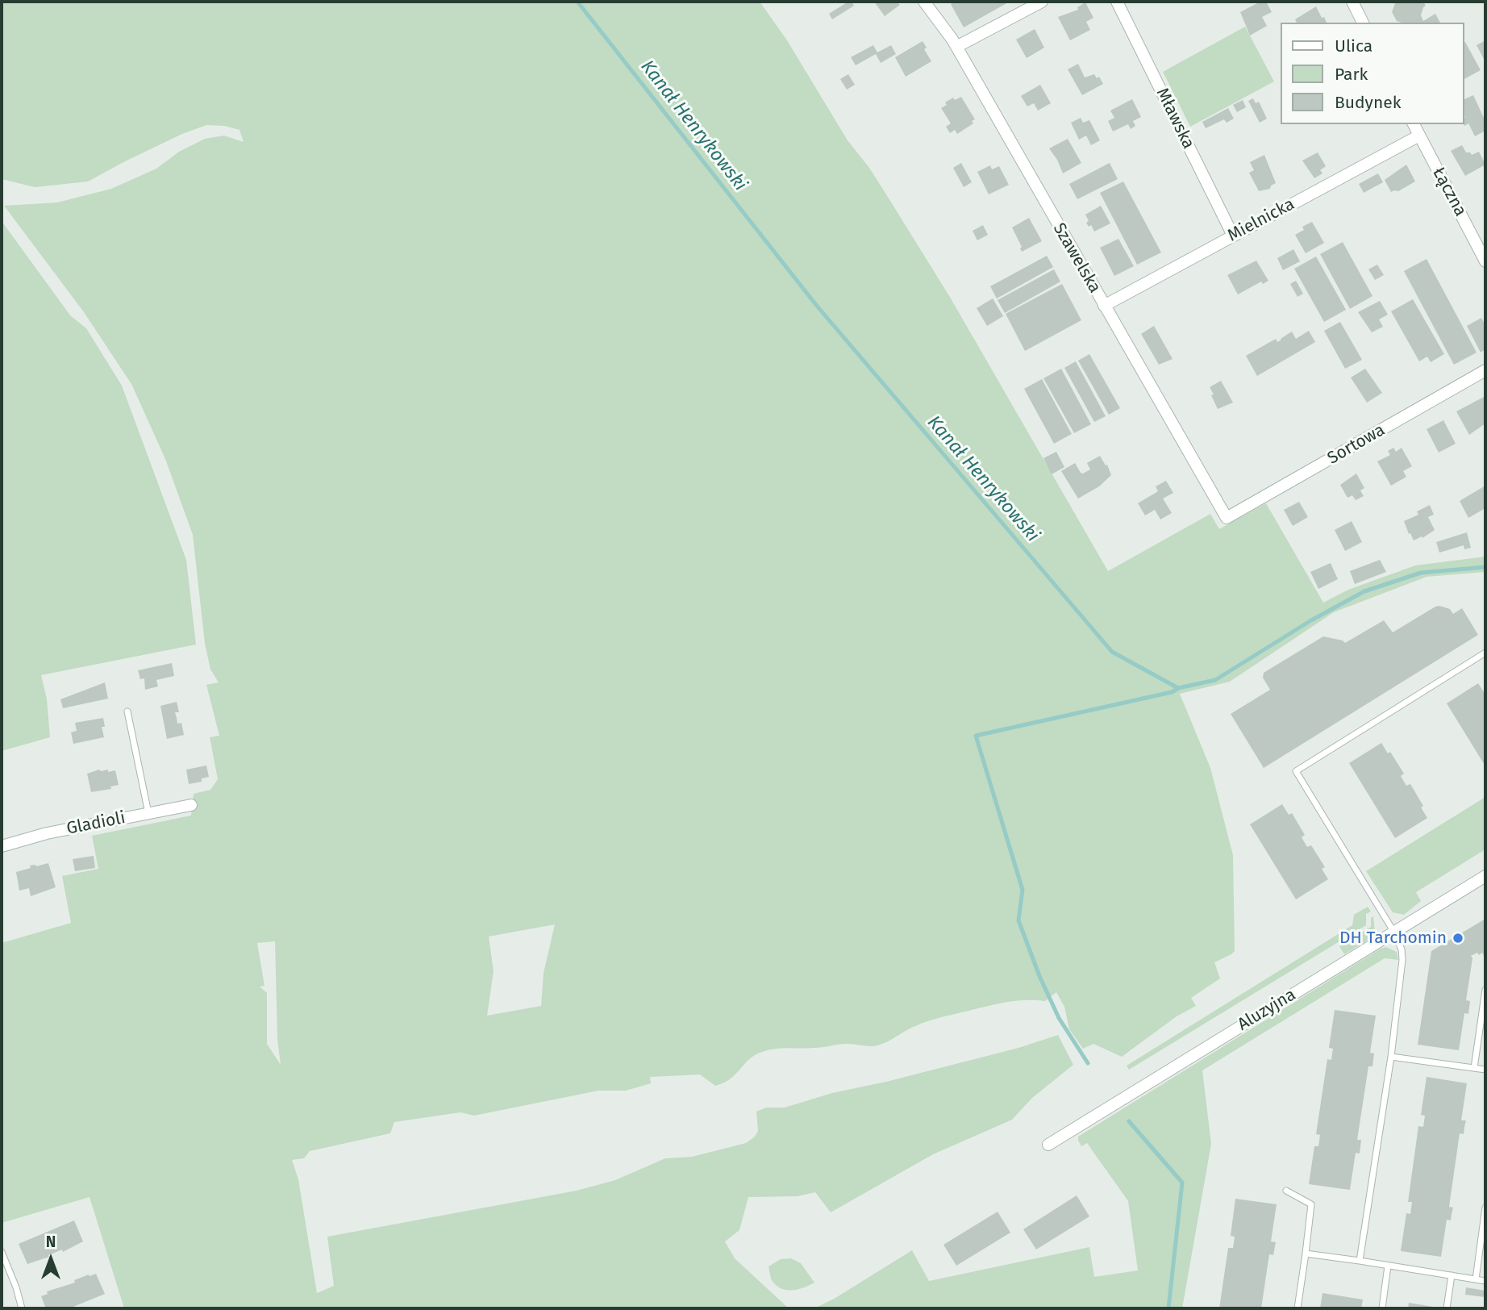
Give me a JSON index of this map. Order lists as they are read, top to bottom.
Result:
{
  "streets": {
    "street": [
      "Mławska",
      "Łączna",
      "Mielnicka",
      "Szawelska",
      "Sortowa",
      "Gladioli",
      "Aluzyjna"
    ]
  },
  "crossings": [
    ["Mławska", "Mielnicka"],
    ["Łączna", "Mielnicka"],
    ["Mielnicka", "Szawelska"],
    ["Szawelska", "Sortowa"]
  ],
  "water": ["Kanał Henrykowski"],
  "places": ["DH Tarchomin"],
  "legend": ["Ulica", "Park", "Budynek"],
  "north": "top"
}
